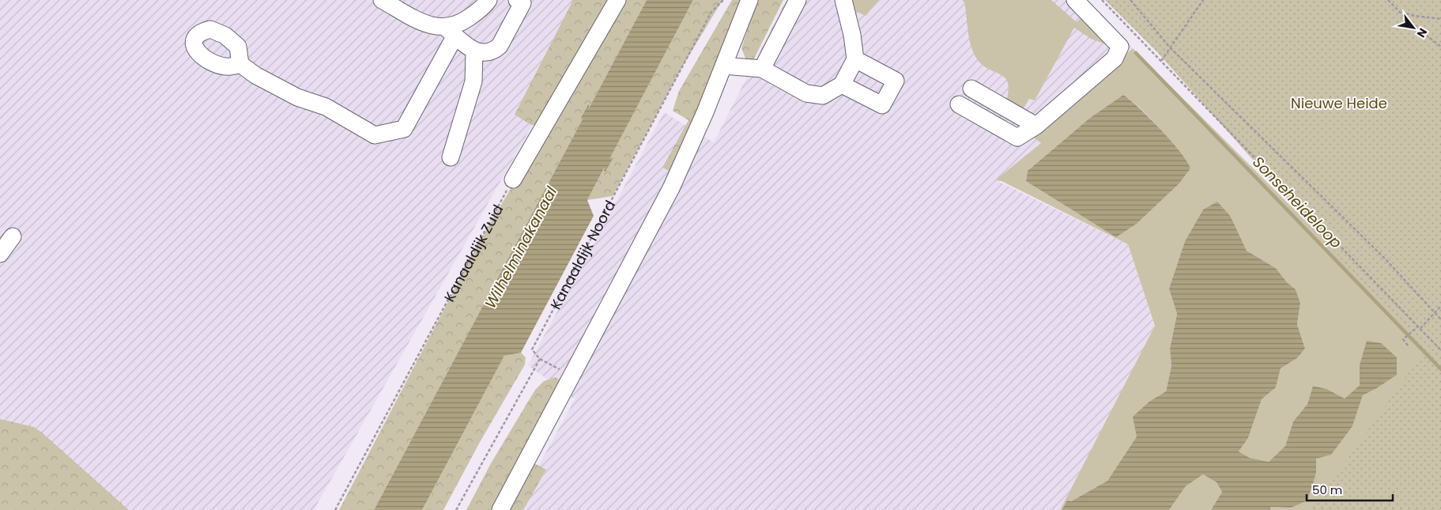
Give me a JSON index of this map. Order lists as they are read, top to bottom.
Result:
{
  "streets": {
    "path": ["Kanaaldijk Zuid", "Kanaaldijk Noord"]
  },
  "water": ["Sonseheideloop", "Wilhelminakanaal"],
  "parks": ["Nieuwe Heide"],
  "scale_bar": "50 m",
  "north": "bottom right"
}
